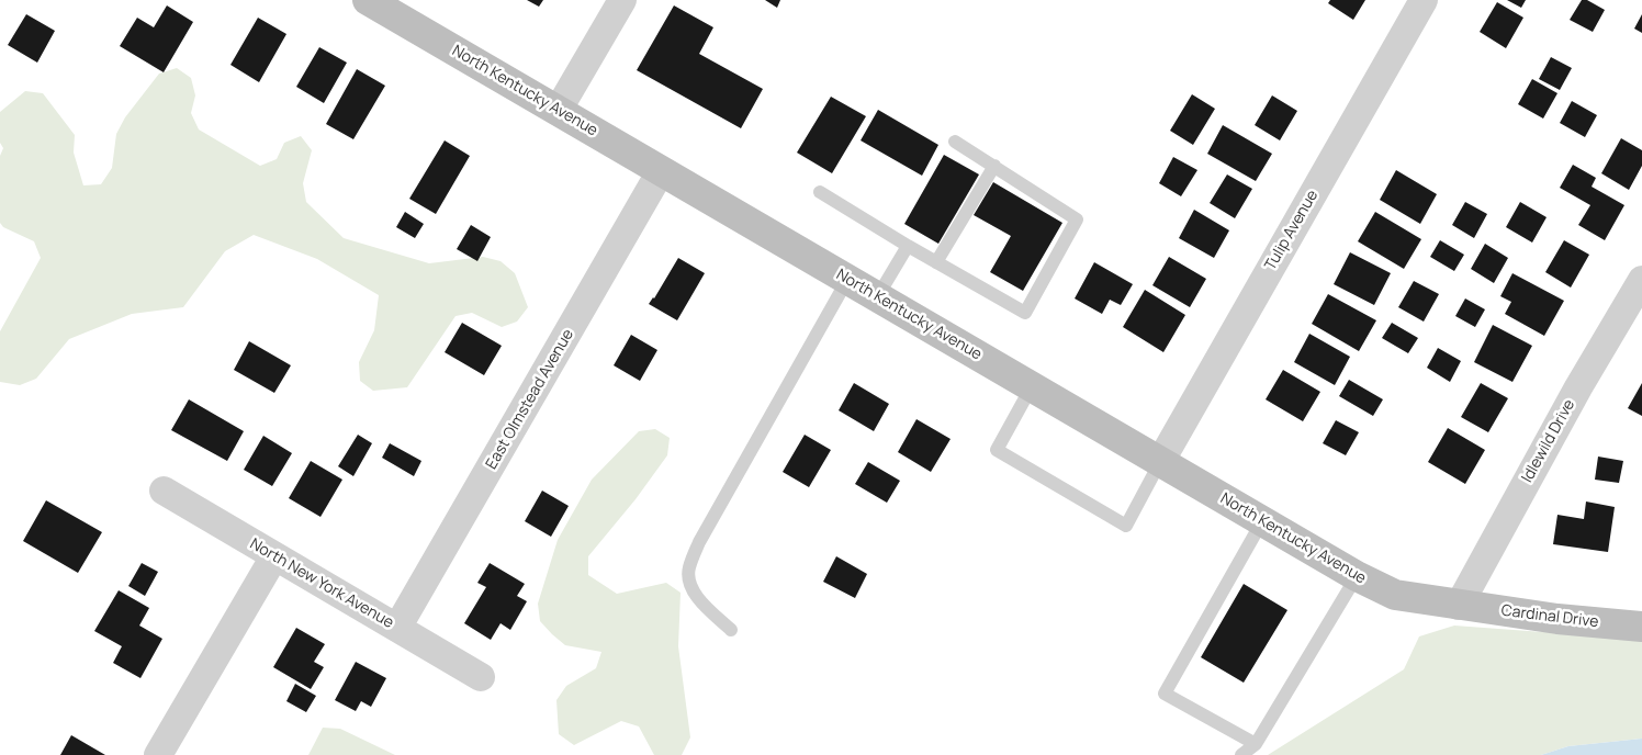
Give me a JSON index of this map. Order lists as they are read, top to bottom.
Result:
{
  "streets": {
    "street": [
      "North Kentucky Avenue",
      "Tulip Avenue",
      "East Olmstead Avenue",
      "Idlewild Drive",
      "North New York Avenue",
      "Cardinal Drive"
    ]
  },
  "crossings": [
    ["North Kentucky Avenue", "Tulip Avenue"],
    ["North Kentucky Avenue", "East Olmstead Avenue"],
    ["North Kentucky Avenue", "Idlewild Drive"],
    ["North Kentucky Avenue", "Cardinal Drive"],
    ["East Olmstead Avenue", "North New York Avenue"],
    ["Idlewild Drive", "Cardinal Drive"]
  ]
}
